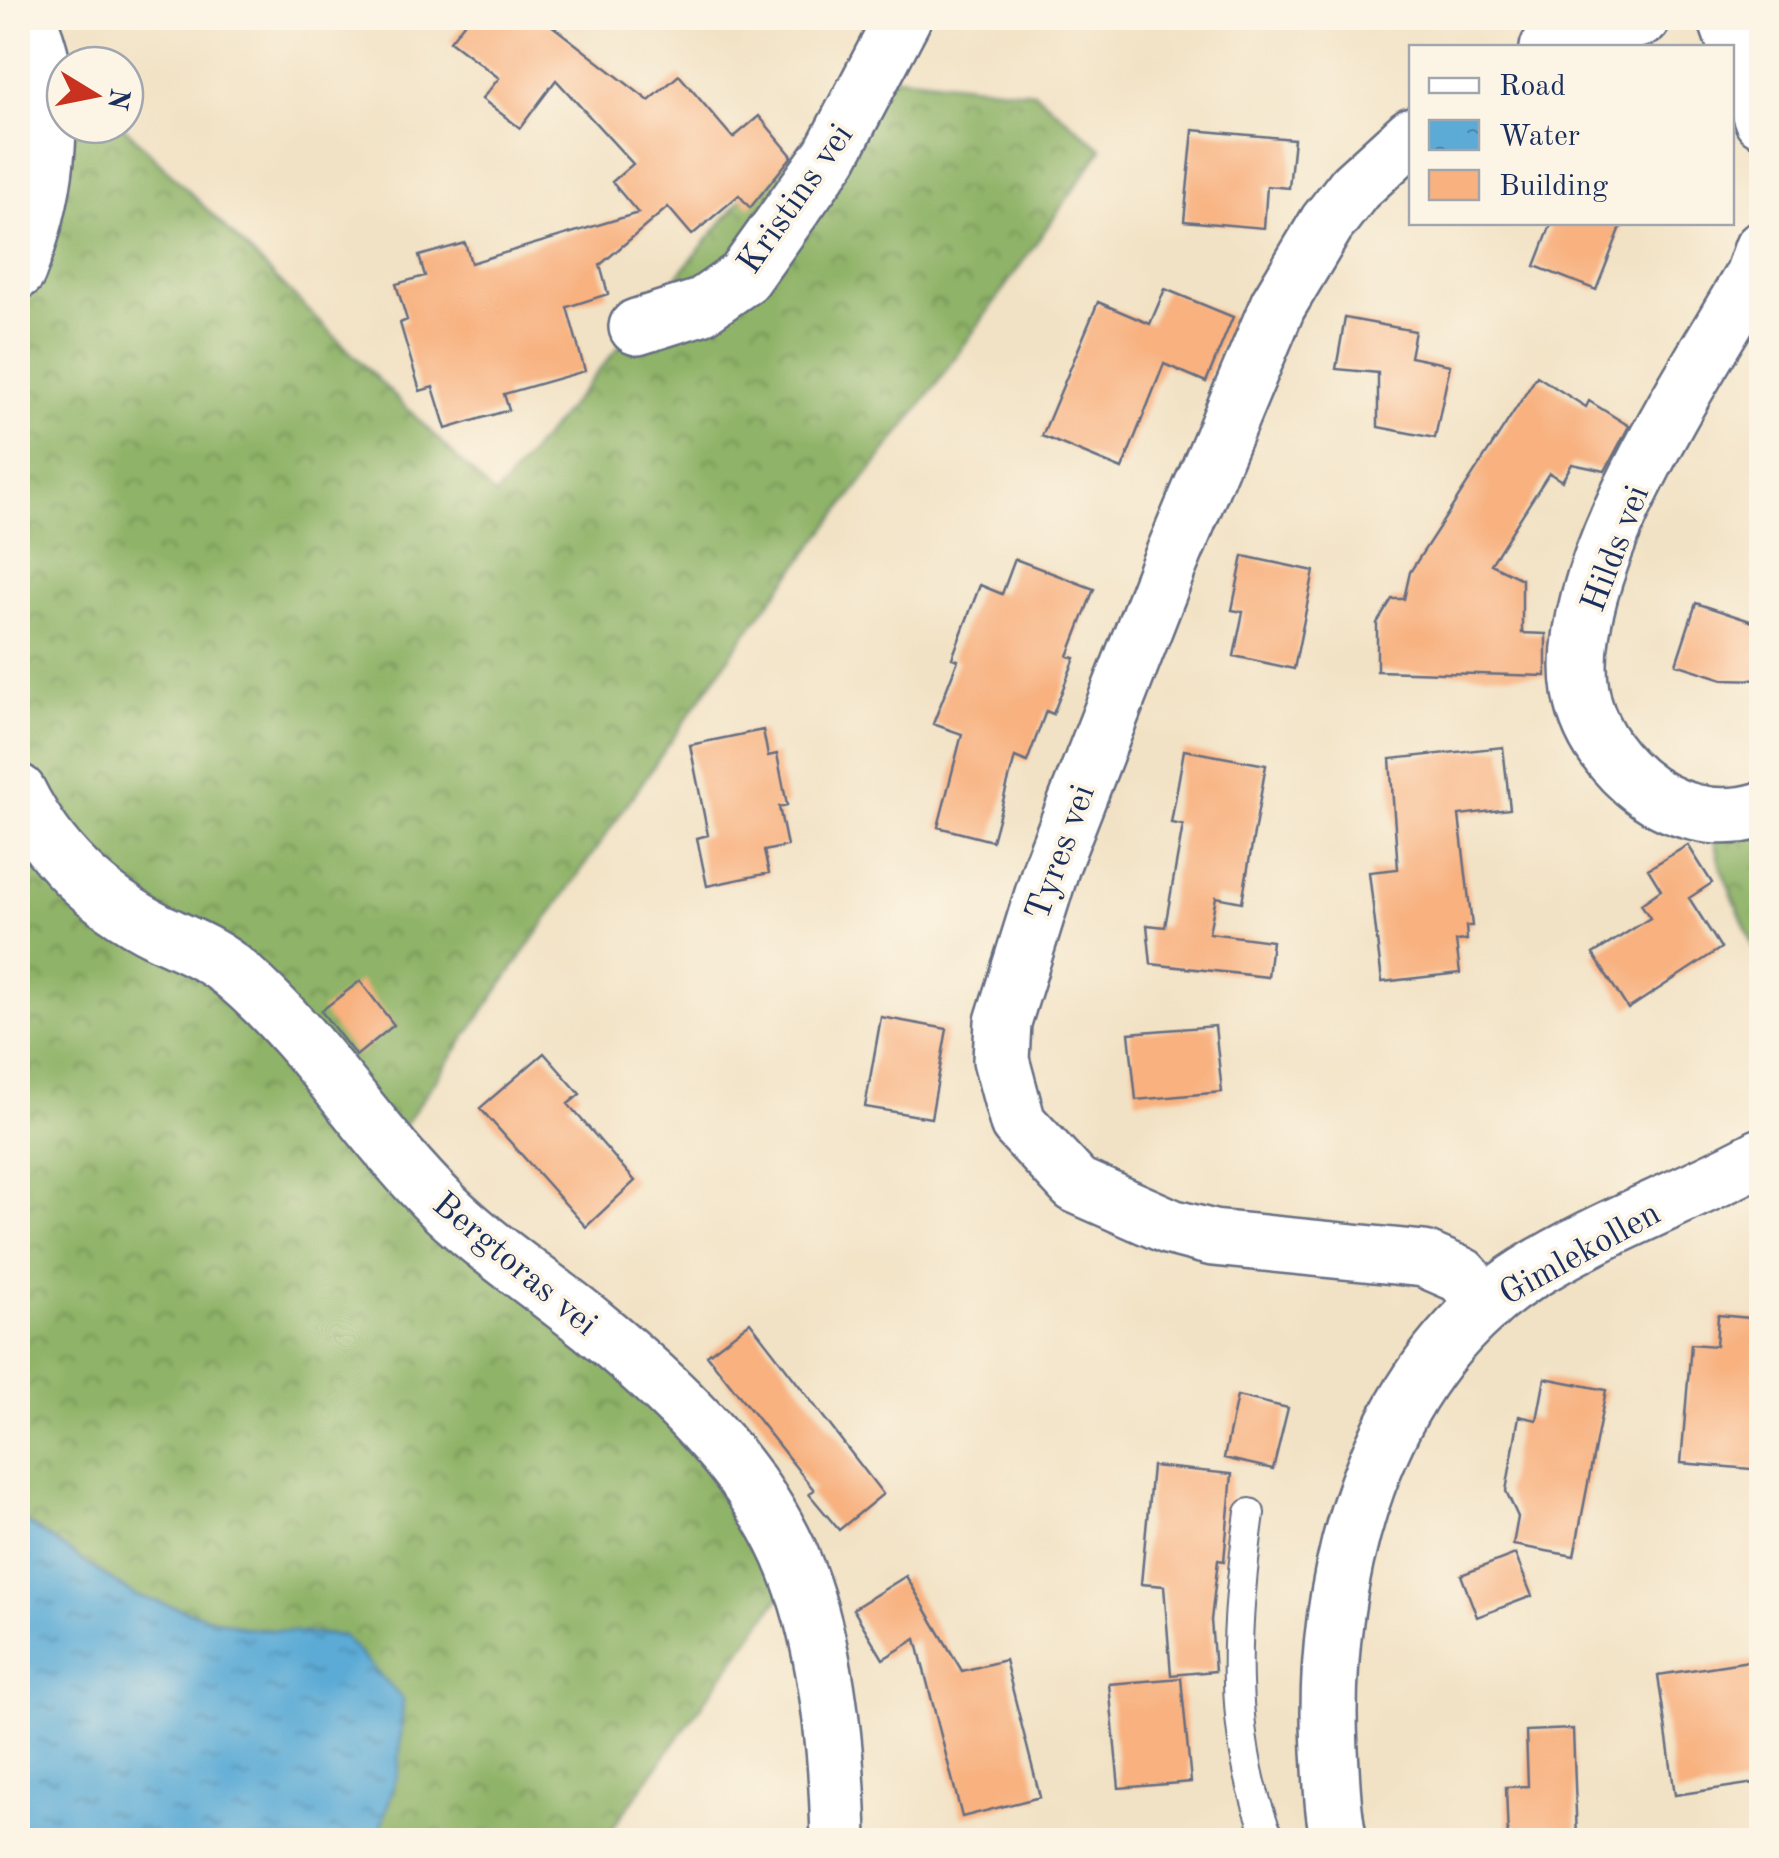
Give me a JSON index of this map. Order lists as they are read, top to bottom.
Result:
{
  "streets": {
    "street": [
      "Kristins vei",
      "Hilds vei",
      "Tyres vei",
      "Gimlekollen",
      "Bergtoras vei"
    ]
  },
  "crossings": [
    ["Tyres vei", "Gimlekollen"]
  ],
  "legend": ["Road", "Water", "Building"],
  "north": "right"
}
